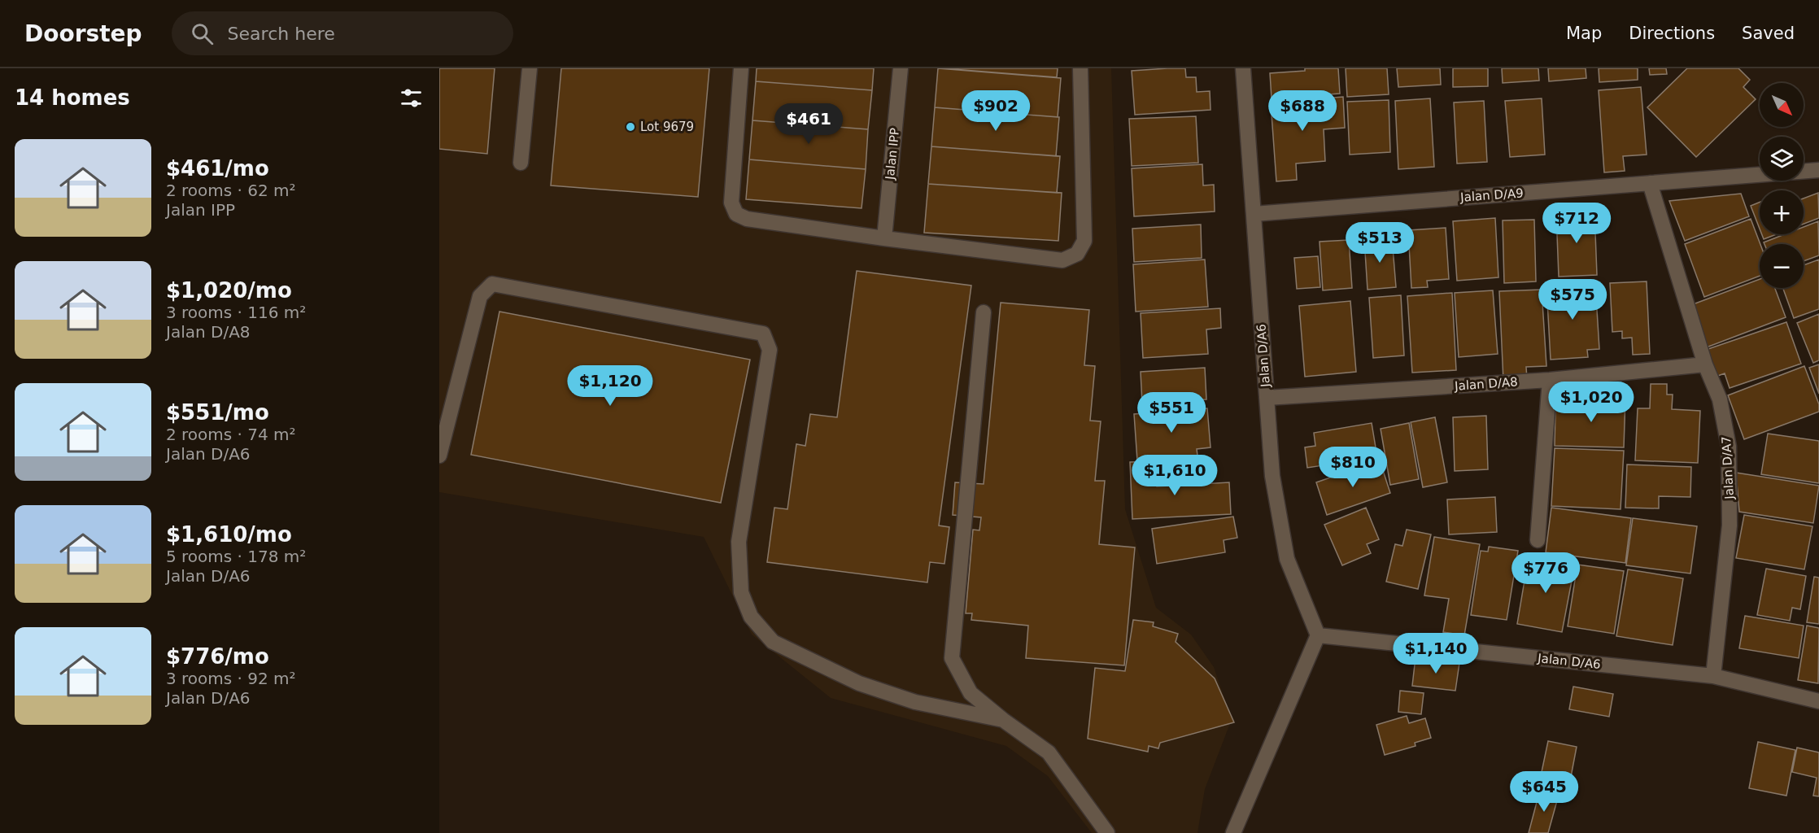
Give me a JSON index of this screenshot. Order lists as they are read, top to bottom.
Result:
{
  "streets": {
    "street": [
      "Jalan IPP",
      "Jalan D/A9",
      "Jalan D/A6",
      "Jalan D/A8",
      "Jalan D/A7"
    ]
  },
  "crossings": [
    ["Jalan D/A9", "Jalan D/A6"],
    ["Jalan D/A9", "Jalan D/A7"],
    ["Jalan D/A6", "Jalan D/A8"],
    ["Jalan D/A6", "Jalan D/A7"],
    ["Jalan D/A8", "Jalan D/A7"]
  ],
  "places": ["Lot 9679"],
  "north": "bottom right",
  "page": {
    "header": "Doorstep",
    "search": "Search here",
    "nav": ["Map", "Directions", "Saved"],
    "heading": "14 homes",
    "map_buttons": ["+", "−"],
    "price": [
      "$902",
      "$688",
      "$461",
      "$712",
      "$513",
      "$575",
      "$1,120",
      "$1,020",
      "$551",
      "$810",
      "$1,610",
      "$776",
      "$1,140",
      "$645"
    ],
    "list": [
      {
        "name": "$461/mo",
        "note": "2 rooms · 62 m² · Jalan IPP"
      },
      {
        "name": "$1,020/mo",
        "note": "3 rooms · 116 m² · Jalan D/A8"
      },
      {
        "name": "$551/mo",
        "note": "2 rooms · 74 m² · Jalan D/A6"
      },
      {
        "name": "$1,610/mo",
        "note": "5 rooms · 178 m² · Jalan D/A6"
      },
      {
        "name": "$776/mo",
        "note": "3 rooms · 92 m² · Jalan D/A6"
      }
    ]
  }
}
